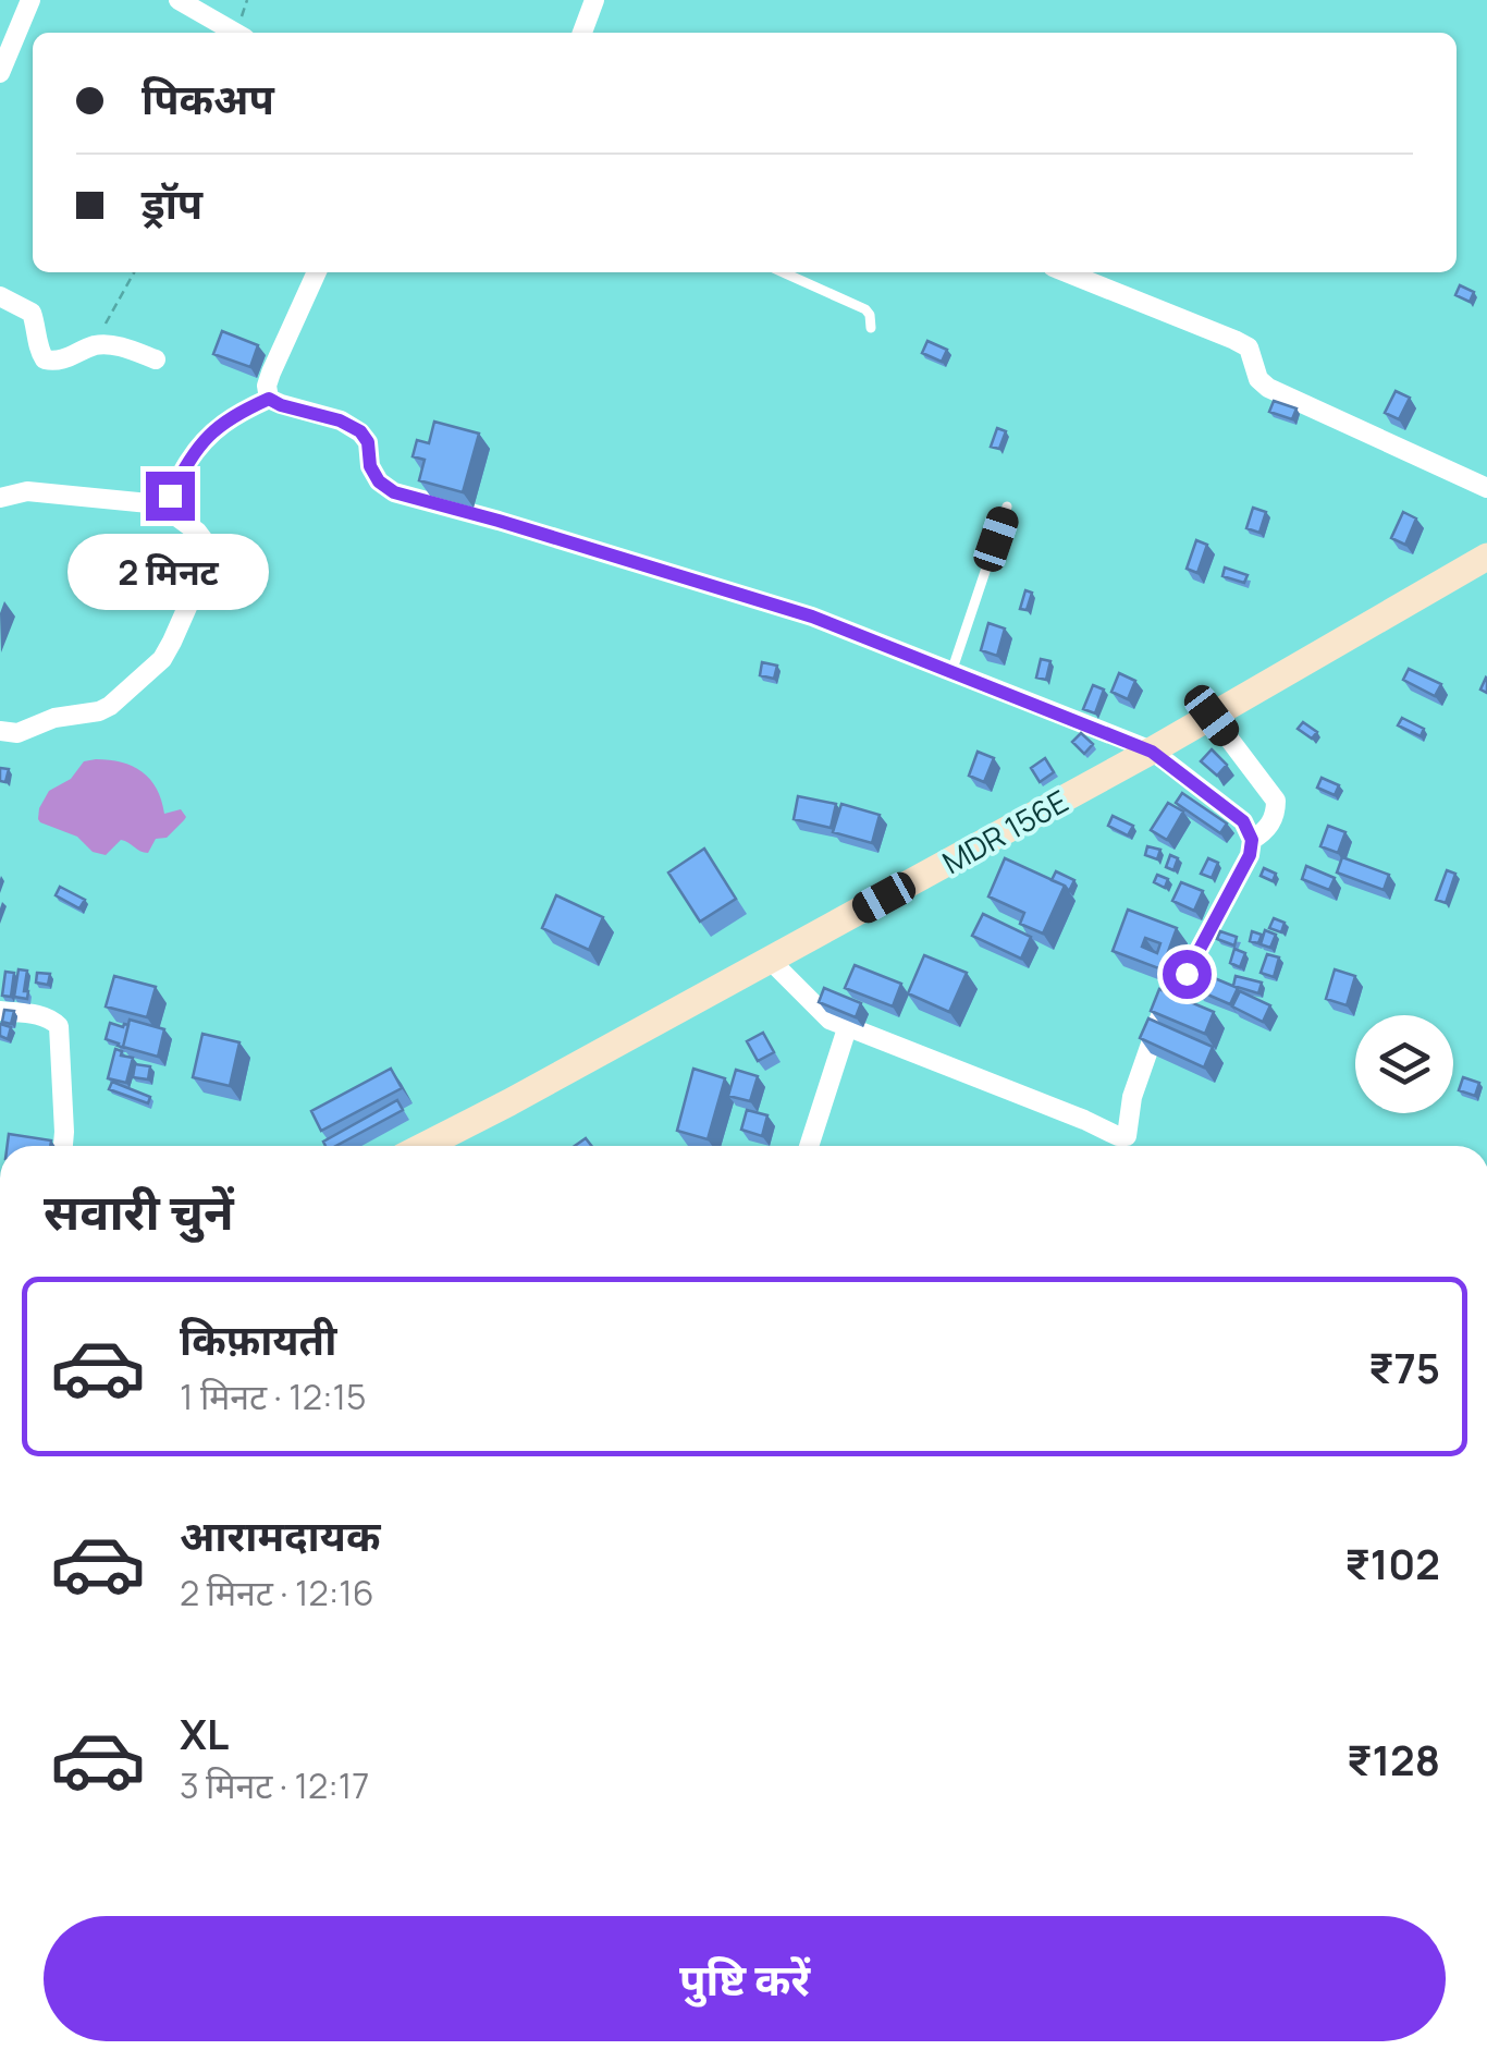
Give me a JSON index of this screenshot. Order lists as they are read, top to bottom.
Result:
{
  "streets": {
    "main road": ["MDR 156E"]
  },
  "page": {
    "banner": ["पिकअप", "ड्रॉप"],
    "bubble": "2 मिनट",
    "heading": "सवारी चुनें",
    "list": [
      {
        "name": "किफ़ायती",
        "note": "1 मिनट · 12:15",
        "value": "₹75"
      },
      {
        "name": "आरामदायक",
        "note": "2 मिनट · 12:16",
        "value": "₹102"
      },
      {
        "name": "XL",
        "note": "3 मिनट · 12:17",
        "value": "₹128"
      }
    ],
    "buttons": "पुष्टि करें"
  }
}
